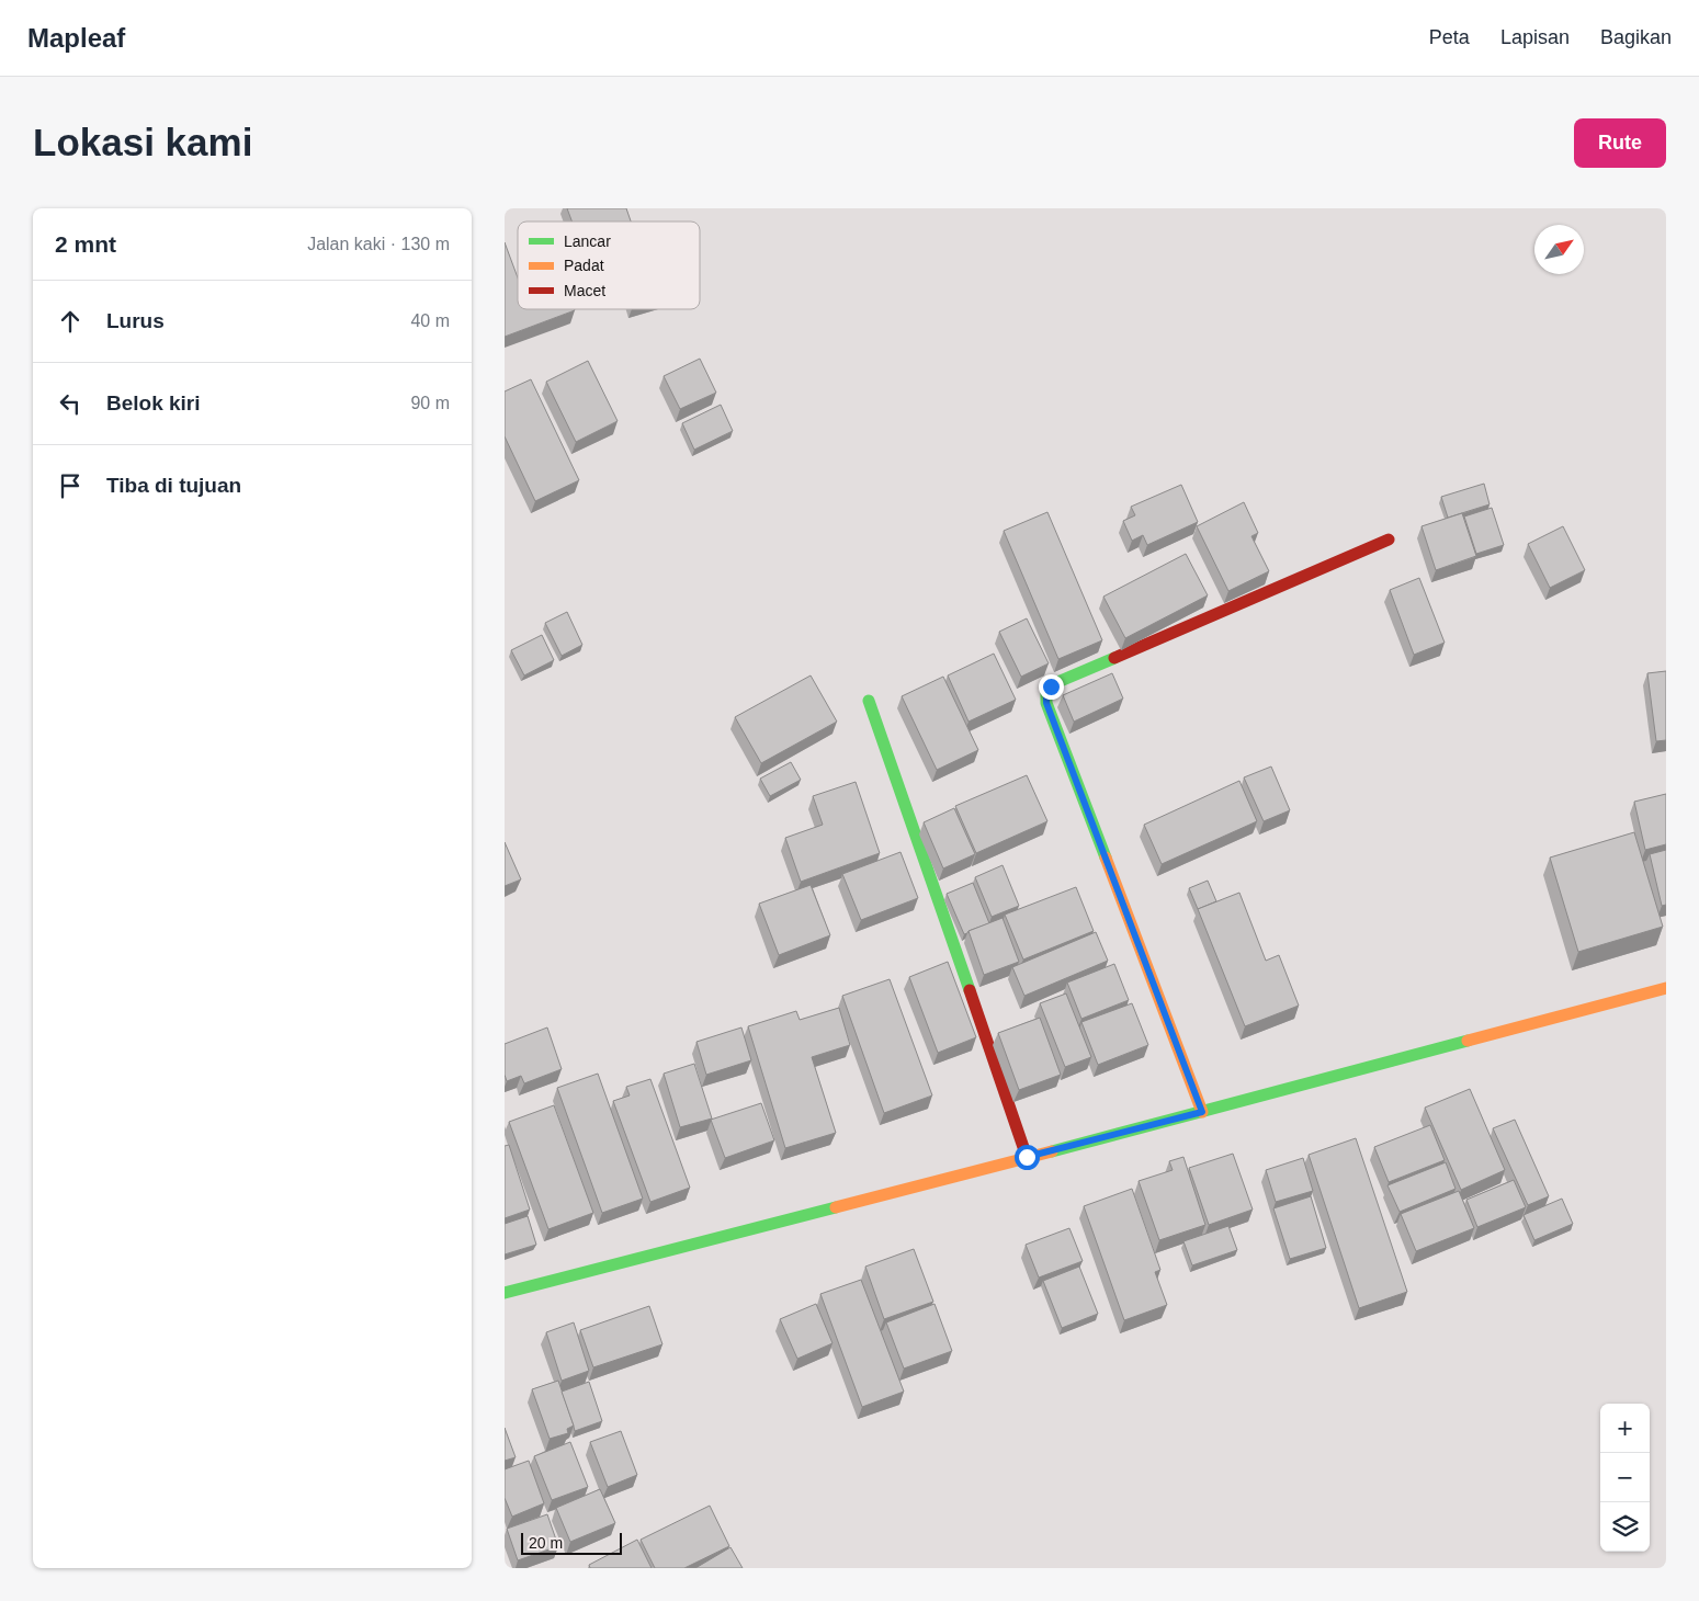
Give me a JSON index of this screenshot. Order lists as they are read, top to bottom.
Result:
{
  "legend": ["Lancar", "Padat", "Macet"],
  "scale_bar": "20 m",
  "north": "top right",
  "page": {
    "header": "Mapleaf",
    "nav": ["Peta", "Lapisan", "Bagikan"],
    "buttons": "Rute",
    "title": "Lokasi kami",
    "heading": ["2 mnt", "Jalan kaki · 130 m"],
    "list": [
      ["Lurus", "40 m"],
      ["Belok kiri", "90 m"],
      "Tiba di tujuan"
    ],
    "map_buttons": ["+", "−"],
    "scale": "20 m"
  }
}
